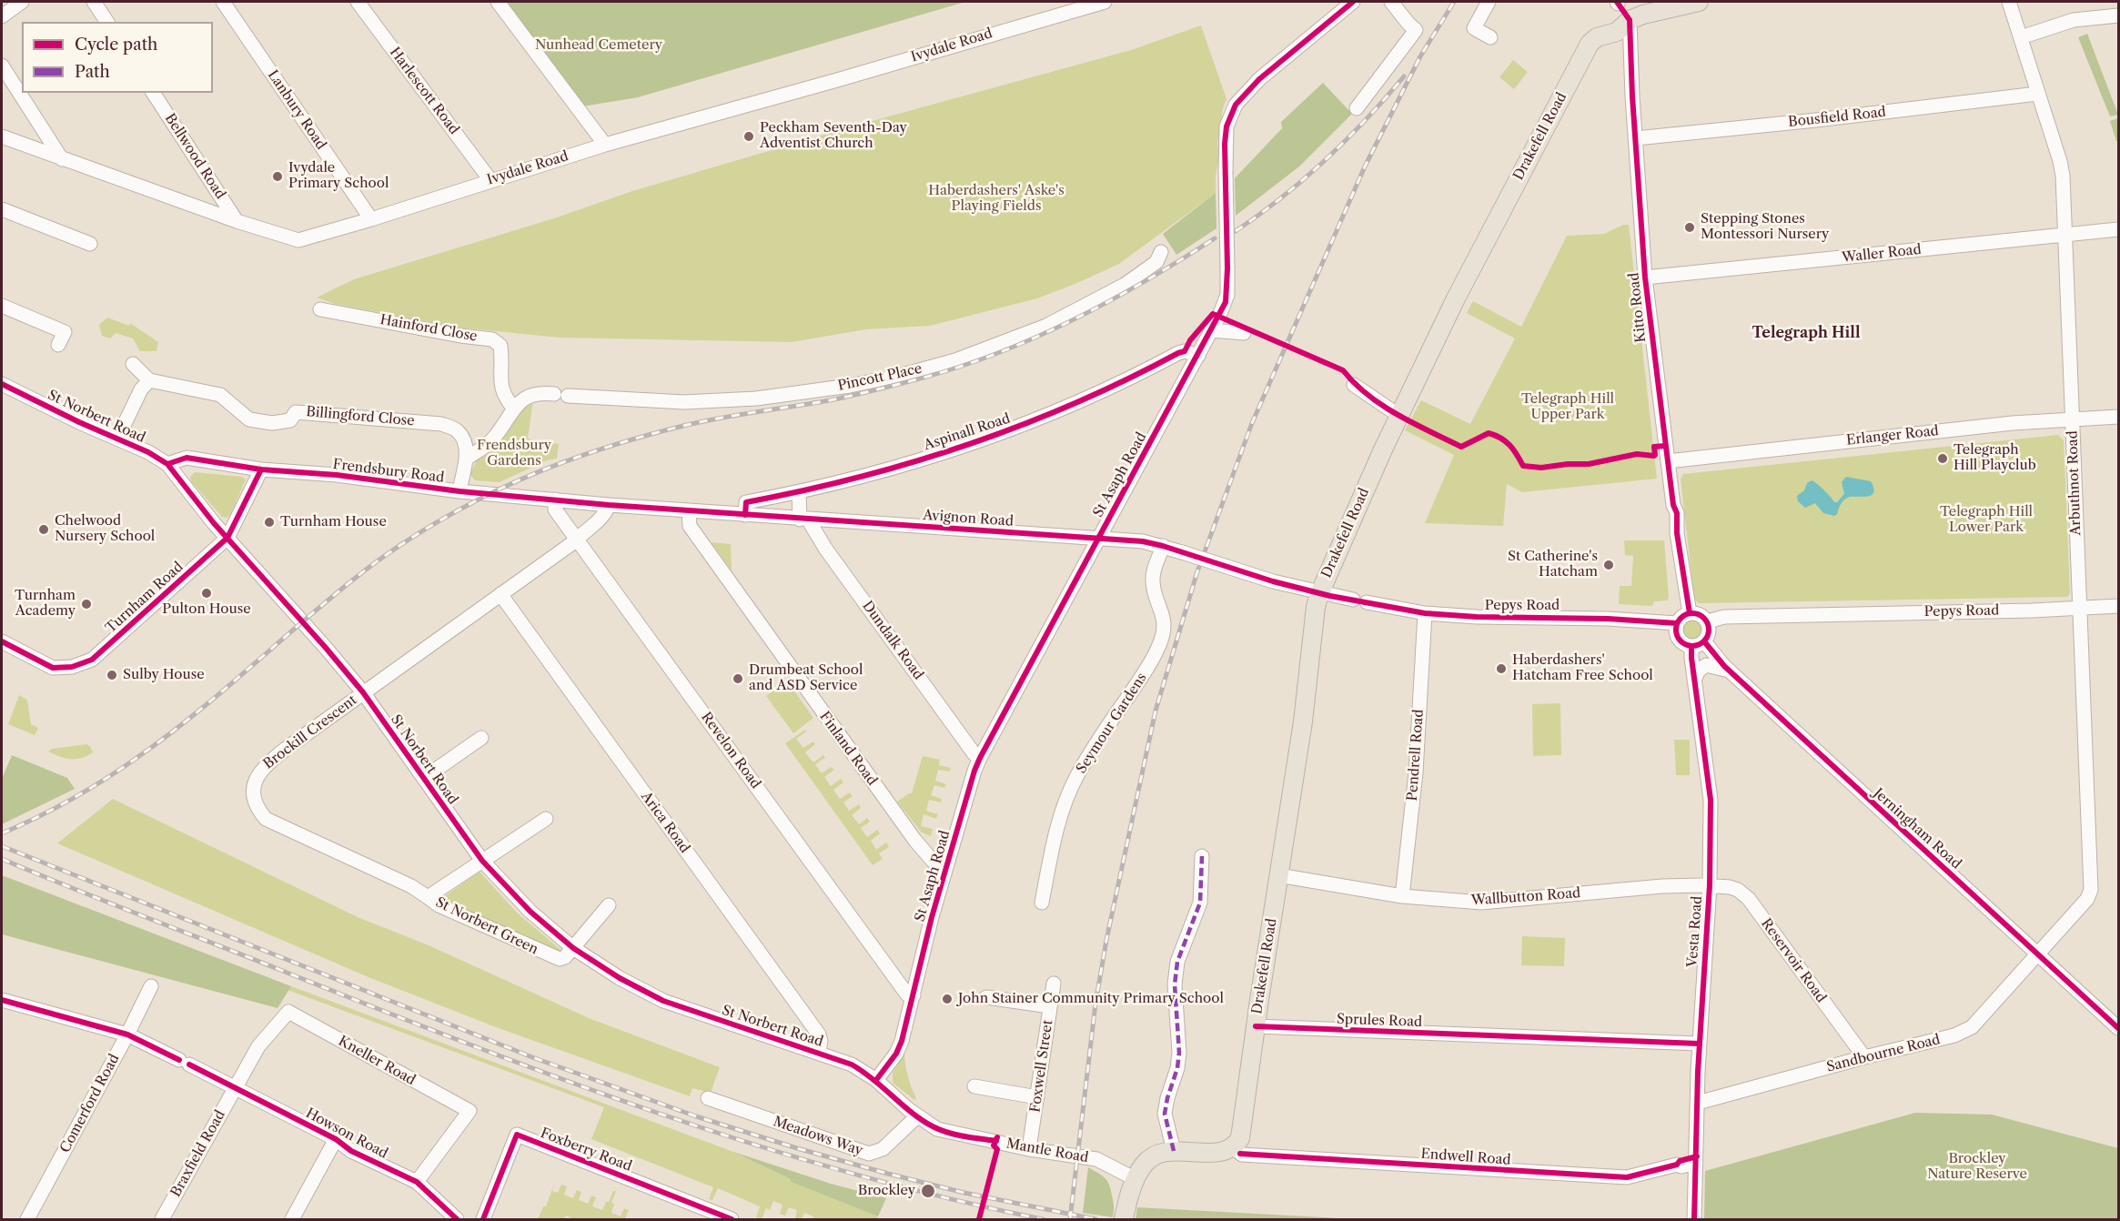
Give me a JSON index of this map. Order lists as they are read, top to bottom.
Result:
{
  "streets": {
    "main road": ["Drakefell Road", "Endwell Road"],
    "street": [
      "Ivydale Road",
      "Harlescott Road",
      "Lanbury Road",
      "Bousfield Road",
      "Bellwood Road",
      "Waller Road",
      "Kitto Road",
      "Hainford Close",
      "Pincott Place",
      "St Norbert Road",
      "Billingford Close",
      "Aspinall Road",
      "Erlanger Road",
      "Frendsbury Road",
      "St Asaph Road",
      "Arbuthnot Road",
      "Avignon Road",
      "Turnham Road",
      "Pepys Road",
      "Dundalk Road",
      "Seymour Gardens",
      "Brockill Crescent",
      "Finland Road",
      "Revelon Road",
      "Pendrell Road",
      "Arica Road",
      "Jerningham Road",
      "Wallbutton Road",
      "St Norbert Green",
      "Vesta Road",
      "Reservoir Road",
      "Sprules Road",
      "Sandbourne Road",
      "Kneller Road",
      "Foxwell Street",
      "Comerford Road",
      "Howson Road",
      "Meadows Way",
      "Foxberry Road",
      "Mantle Road",
      "Braxfield Road"
    ]
  },
  "crossings": [
    ["Ivydale Road", "Harlescott Road"],
    ["Ivydale Road", "Lanbury Road"],
    ["Ivydale Road", "Bellwood Road"],
    ["Bousfield Road", "Kitto Road"],
    ["Bousfield Road", "Arbuthnot Road"],
    ["Drakefell Road", "Kitto Road"],
    ["Drakefell Road", "Avignon Road"],
    ["Drakefell Road", "Wallbutton Road"],
    ["Drakefell Road", "Sprules Road"],
    ["Drakefell Road", "Endwell Road"],
    ["Waller Road", "Kitto Road"],
    ["Waller Road", "Arbuthnot Road"],
    ["Kitto Road", "Erlanger Road"],
    ["Kitto Road", "Pepys Road"],
    ["Kitto Road", "Jerningham Road"],
    ["Kitto Road", "Vesta Road"],
    ["Hainford Close", "Pincott Place"],
    ["Pincott Place", "Billingford Close"],
    ["St Norbert Road", "Frendsbury Road"],
    ["St Norbert Road", "St Asaph Road"],
    ["St Norbert Road", "Turnham Road"],
    ["St Norbert Road", "Brockill Crescent"],
    ["St Norbert Road", "Arica Road"],
    ["St Norbert Road", "St Norbert Green"],
    ["St Norbert Road", "Mantle Road"],
    ["Aspinall Road", "St Asaph Road"],
    ["Aspinall Road", "Avignon Road"],
    ["Erlanger Road", "Arbuthnot Road"],
    ["Frendsbury Road", "Avignon Road"],
    ["Frendsbury Road", "Turnham Road"],
    ["Frendsbury Road", "Revelon Road"],
    ["St Asaph Road", "Avignon Road"],
    ["St Asaph Road", "Dundalk Road"],
    ["St Asaph Road", "Finland Road"],
    ["St Asaph Road", "Revelon Road"],
    ["St Asaph Road", "Mantle Road"],
    ["Arbuthnot Road", "Pepys Road"],
    ["Arbuthnot Road", "Jerningham Road"],
    ["Arbuthnot Road", "Sandbourne Road"],
    ["Avignon Road", "Dundalk Road"],
    ["Avignon Road", "Seymour Gardens"],
    ["Avignon Road", "Finland Road"],
    ["Pepys Road", "Pendrell Road"],
    ["Pepys Road", "Jerningham Road"],
    ["Pepys Road", "Vesta Road"],
    ["Brockill Crescent", "Revelon Road"],
    ["Brockill Crescent", "Arica Road"],
    ["Brockill Crescent", "St Norbert Green"],
    ["Pendrell Road", "Wallbutton Road"],
    ["Jerningham Road", "Vesta Road"],
    ["Jerningham Road", "Sandbourne Road"],
    ["Wallbutton Road", "Vesta Road"],
    ["Wallbutton Road", "Reservoir Road"],
    ["Vesta Road", "Reservoir Road"],
    ["Vesta Road", "Sprules Road"],
    ["Vesta Road", "Sandbourne Road"],
    ["Vesta Road", "Endwell Road"],
    ["Reservoir Road", "Sandbourne Road"],
    ["Kneller Road", "Howson Road"],
    ["Kneller Road", "Braxfield Road"],
    ["Foxwell Street", "Mantle Road"],
    ["Comerford Road", "Howson Road"],
    ["Howson Road", "Braxfield Road"],
    ["Meadows Way", "Mantle Road"],
    ["Mantle Road", "Endwell Road"]
  ],
  "districts": ["Telegraph Hill"],
  "parks": [
    "Nunhead Cemetery",
    "Haberdashers' Aske's Playing Fields",
    "Telegraph Hill Upper Park",
    "Frendsbury Gardens",
    "Telegraph Hill Lower Park",
    "Brockley Nature Reserve"
  ],
  "places": [
    "Peckham Seventh-Day Adventist Church",
    "Ivydale Primary School",
    "Stepping Stones Montessori Nursery",
    "Telegraph Hill Playclub",
    "Turnham House",
    "Chelwood Nursery School",
    "St Catherine's Hatcham",
    "Pulton House",
    "Turnham Academy",
    "Haberdashers' Hatcham Free School",
    "Sulby House",
    "Drumbeat School and ASD Service",
    "John Stainer Community Primary School",
    "Brockley"
  ],
  "legend": ["Cycle path", "Path"]
}
